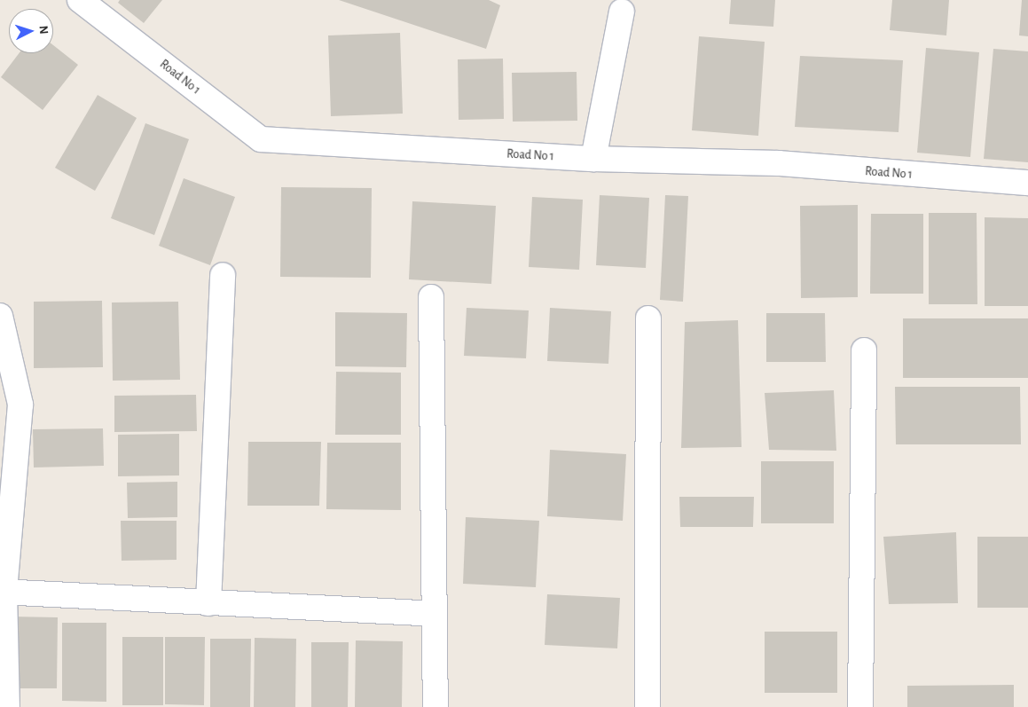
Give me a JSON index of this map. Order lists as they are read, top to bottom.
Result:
{
  "streets": {
    "street": ["Road No 1"]
  },
  "north": "right"
}
